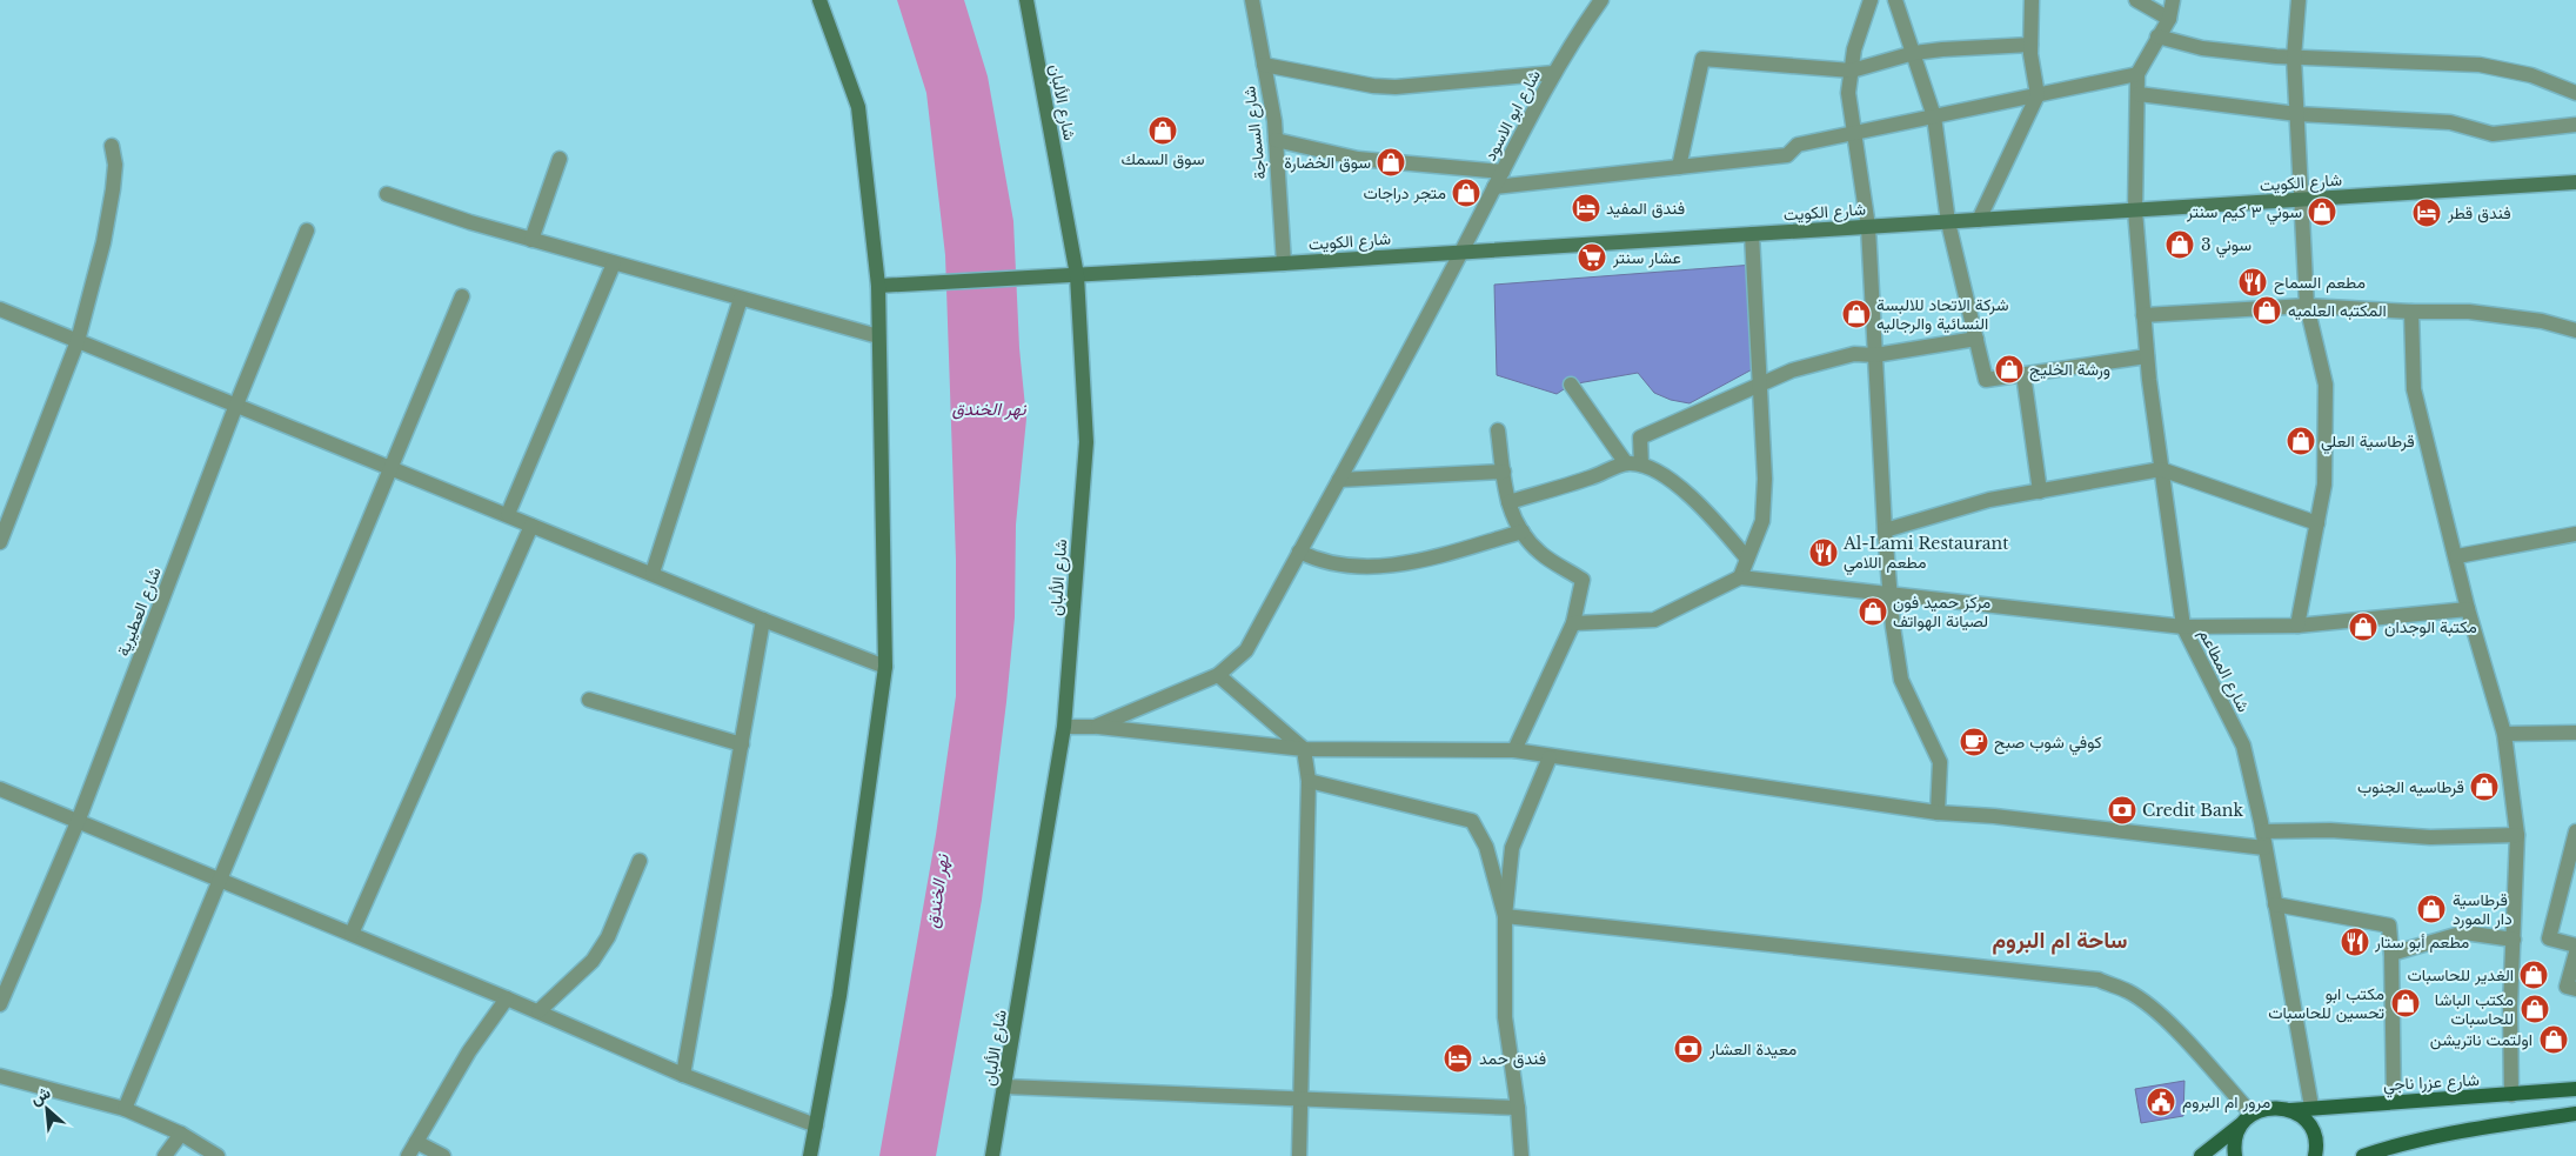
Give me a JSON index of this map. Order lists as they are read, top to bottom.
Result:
{
  "streets": {
    "main road": ["شارع الألبان", "شارع الكويت", "شارع عزرا ناجي"],
    "street": [
      "شارع ابو الاسود",
      "شارع السماجة",
      "شارع العطيرية",
      "شارع المطاعم"
    ]
  },
  "crossings": [
    ["شارع الألبان", "شارع الكويت"],
    ["شارع ابو الاسود", "شارع الكويت"],
    ["شارع السماجة", "شارع الكويت"],
    ["شارع الكويت", "شارع المطاعم"],
    ["شارع المطاعم", "شارع عزرا ناجي"]
  ],
  "districts": ["ساحة ام البروم"],
  "water": ["نهر الخندق"],
  "places": {
    "shop": [
      "سوق السمك",
      "سوق الخضارة",
      "متجر دراجات",
      "سوني ٣ كيم سنتر",
      "سوني 3",
      "المكتبه العلميه",
      "شركة الاتحاد للالبسة النسائية والرجاليه",
      "ورشة الخليج",
      "قرطاسية العلي",
      "مركز حميد فون لصيانة الهواتف",
      "مكتبة الوجدان",
      "قرطاسيه الجنوب",
      "قرطاسية دار المورد",
      "الغدير للحاسبات",
      "مكتب ابو تحسين للحاسبات",
      "مكتب الباشا للحاسبات",
      "اولتمت ناتريشن"
    ],
    "hotel": ["فندق المفيد", "فندق قطر", "فندق حمد"],
    "supermarket": ["عشار سنتر"],
    "restaurant": ["مطعم السماح", "Al-Lami Restaurant مطعم اللامي", "مطعم أبو ستار"],
    "cafe": ["كوفي شوب صبح"],
    "bank": ["Credit Bank", "معيدة العشار"],
    "public building": ["مرور ام البروم"]
  },
  "north": "top left"
}
